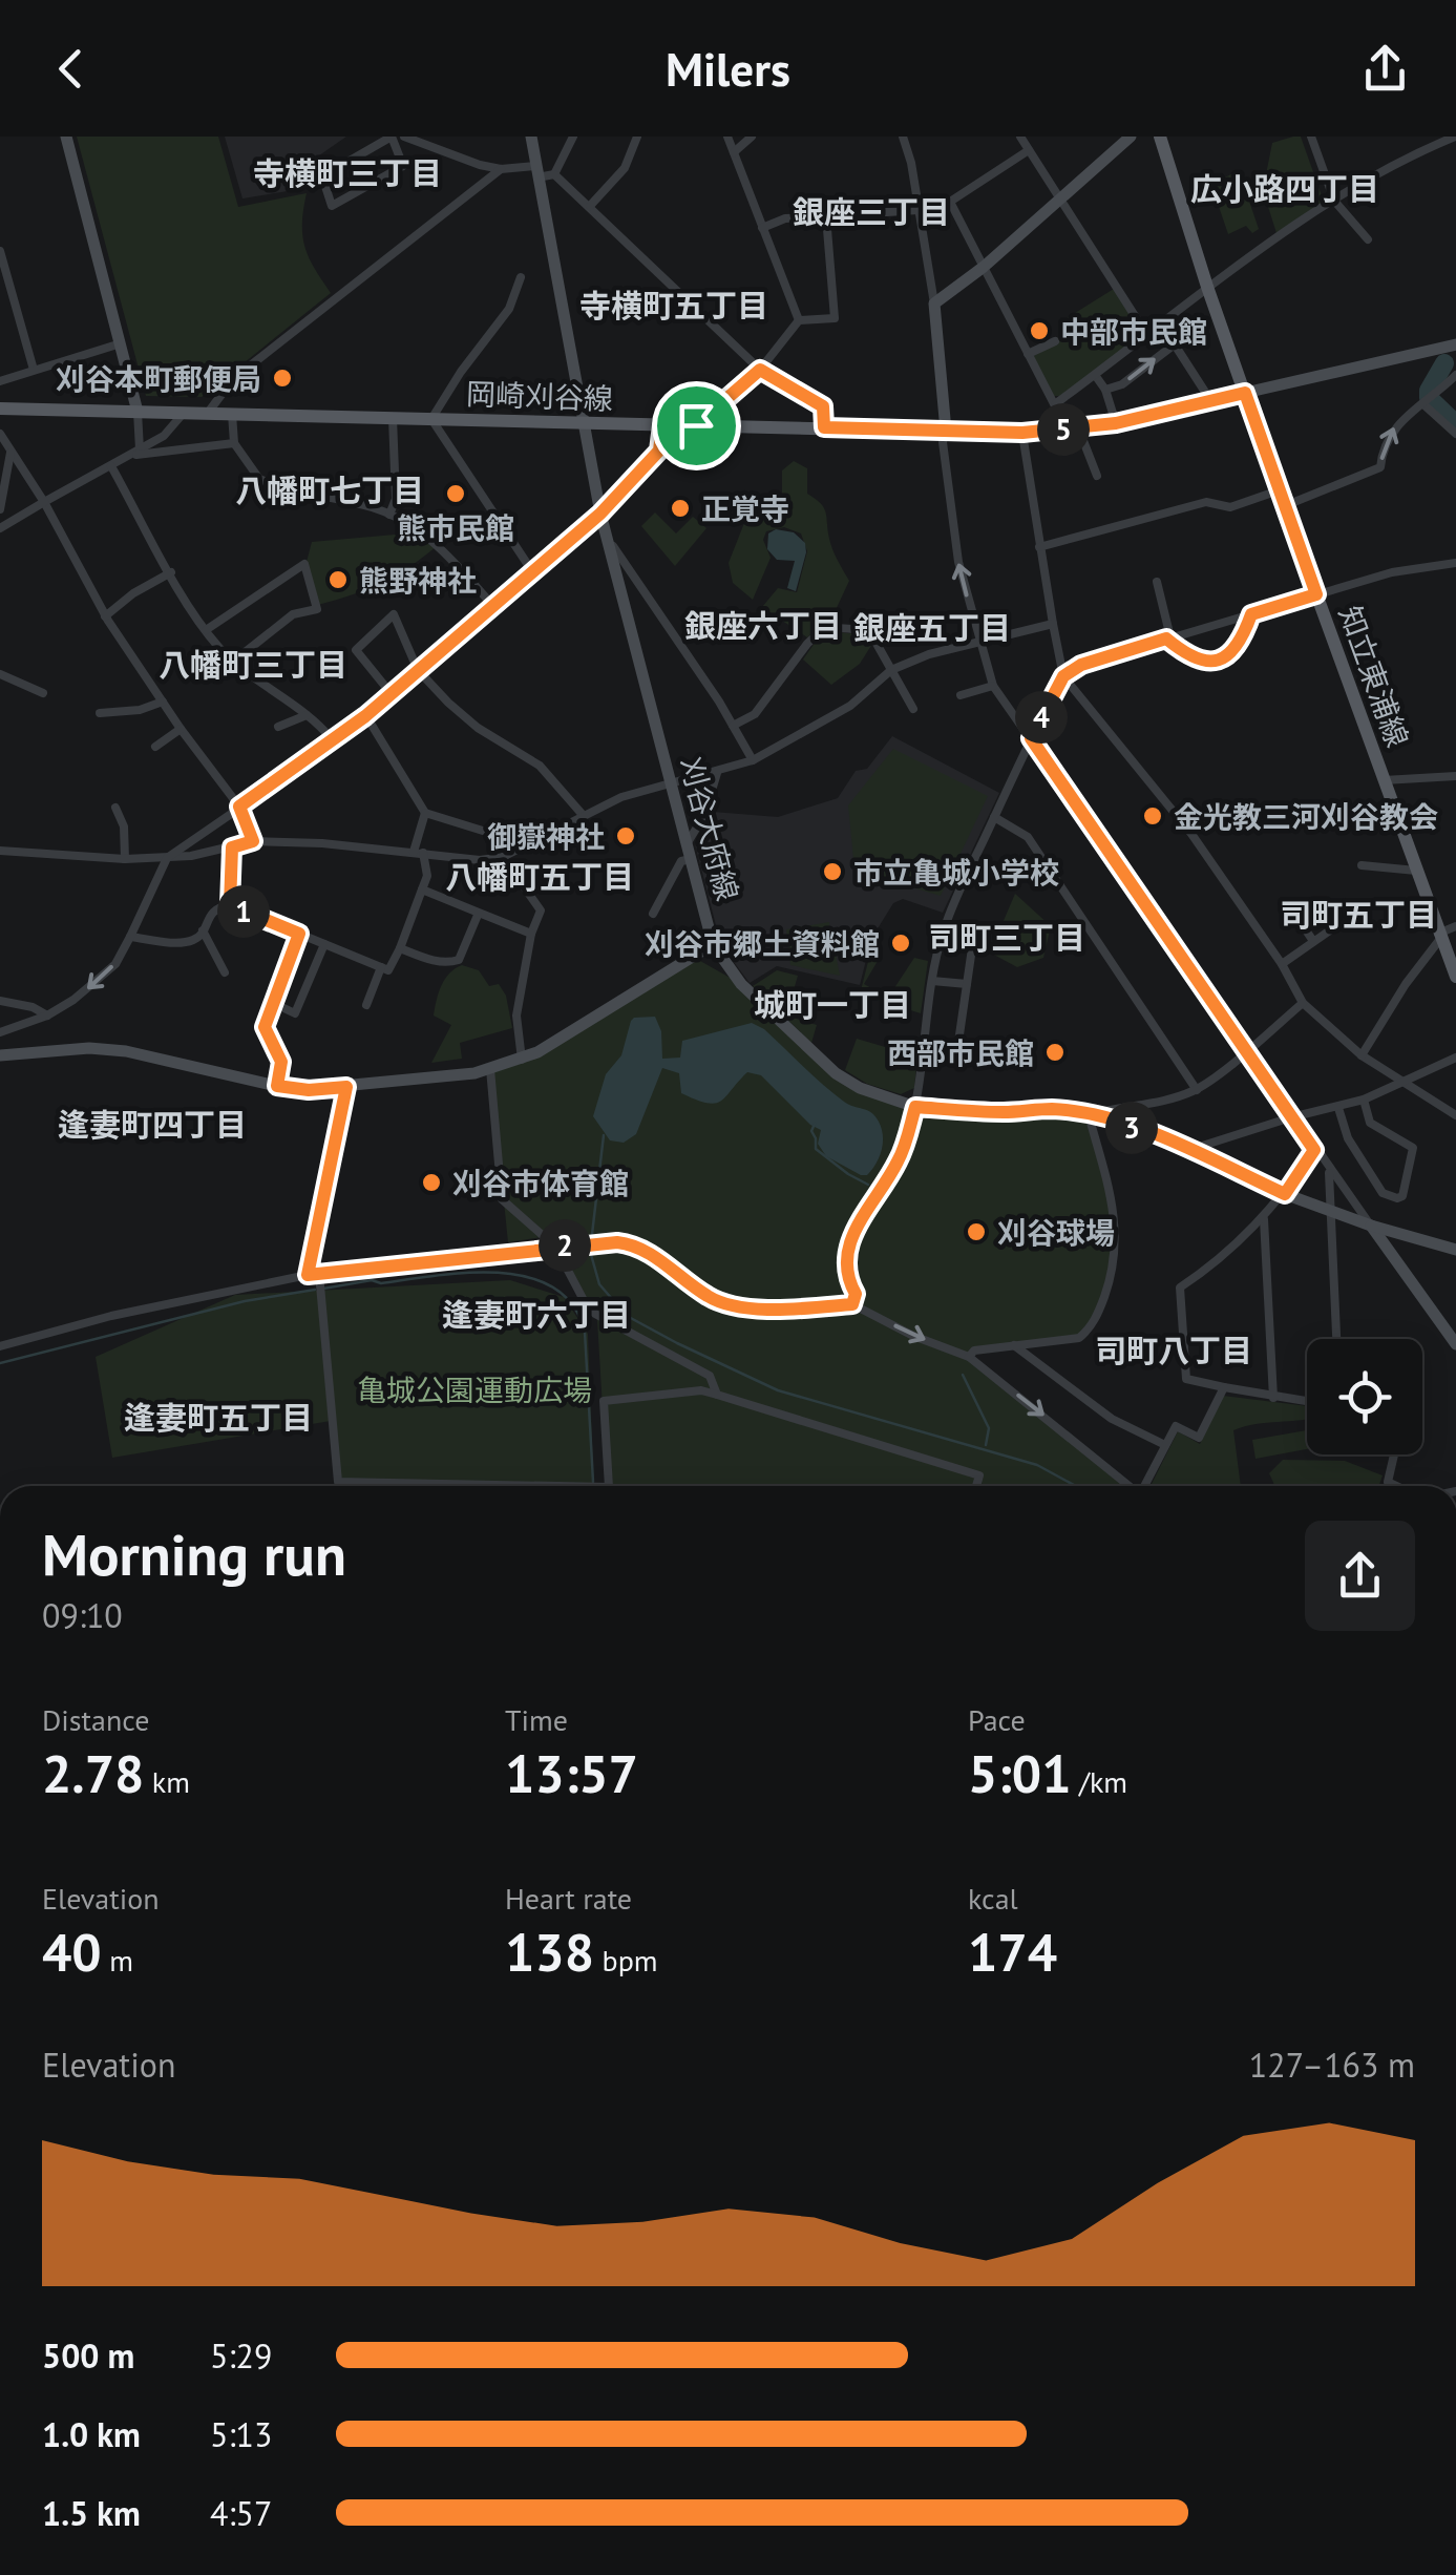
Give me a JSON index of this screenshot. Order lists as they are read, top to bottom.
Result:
{
  "streets": {
    "main road": ["岡崎刈谷線", "知立東浦線"],
    "street": ["刈谷大府線"]
  },
  "crossings": [
    ["岡崎刈谷線", "知立東浦線"],
    ["岡崎刈谷線", "刈谷大府線"]
  ],
  "districts": [
    "寺横町三丁目",
    "広小路四丁目",
    "銀座三丁目",
    "寺横町五丁目",
    "八幡町七丁目",
    "銀座六丁目",
    "銀座五丁目",
    "八幡町三丁目",
    "八幡町五丁目",
    "司町五丁目",
    "司町三丁目",
    "城町一丁目",
    "逢妻町四丁目",
    "逢妻町六丁目",
    "司町八丁目",
    "逢妻町五丁目"
  ],
  "parks": ["亀城公園運動広場"],
  "places": [
    "中部市民館",
    "刈谷本町郵便局",
    "熊市民館",
    "正覚寺",
    "熊野神社",
    "金光教三河刈谷教会",
    "御嶽神社",
    "市立亀城小学校",
    "刈谷市郷土資料館",
    "西部市民館",
    "刈谷市体育館",
    "刈谷球場"
  ],
  "page": {
    "header": "Milers",
    "pins": [
      "5",
      "4",
      "1",
      "3",
      "2"
    ],
    "heading": ["Morning run", "09:10"],
    "stats": [
      ["Distance", "2.78 km"],
      ["Time", "13:57"],
      ["Pace", "5:01 /km"],
      ["Elevation", "40 m"],
      ["Heart rate", "138 bpm"],
      ["kcal", "174"]
    ],
    "chart": ["Elevation", "127–163 m"],
    "list": [
      {
        "name": "500 m",
        "note": "5:29"
      },
      {
        "name": "1.0 km",
        "note": "5:13"
      },
      {
        "name": "1.5 km",
        "note": "4:57"
      }
    ]
  }
}
